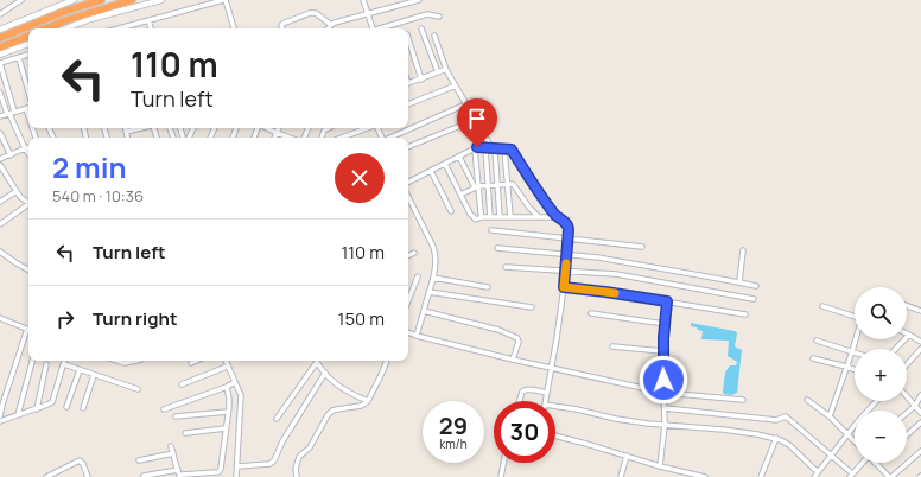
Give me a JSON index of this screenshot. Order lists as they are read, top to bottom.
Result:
{
  "page": {
    "turn": ["110 m", "Turn left"],
    "heading": ["2 min", "540 m · 10:36"],
    "list": [
      {
        "name": "Turn left",
        "value": "110 m"
      },
      {
        "name": "Turn right",
        "value": "150 m"
      }
    ],
    "map_buttons": ["+", "−"],
    "speed": "29 km/h",
    "limit": "30"
  }
}
